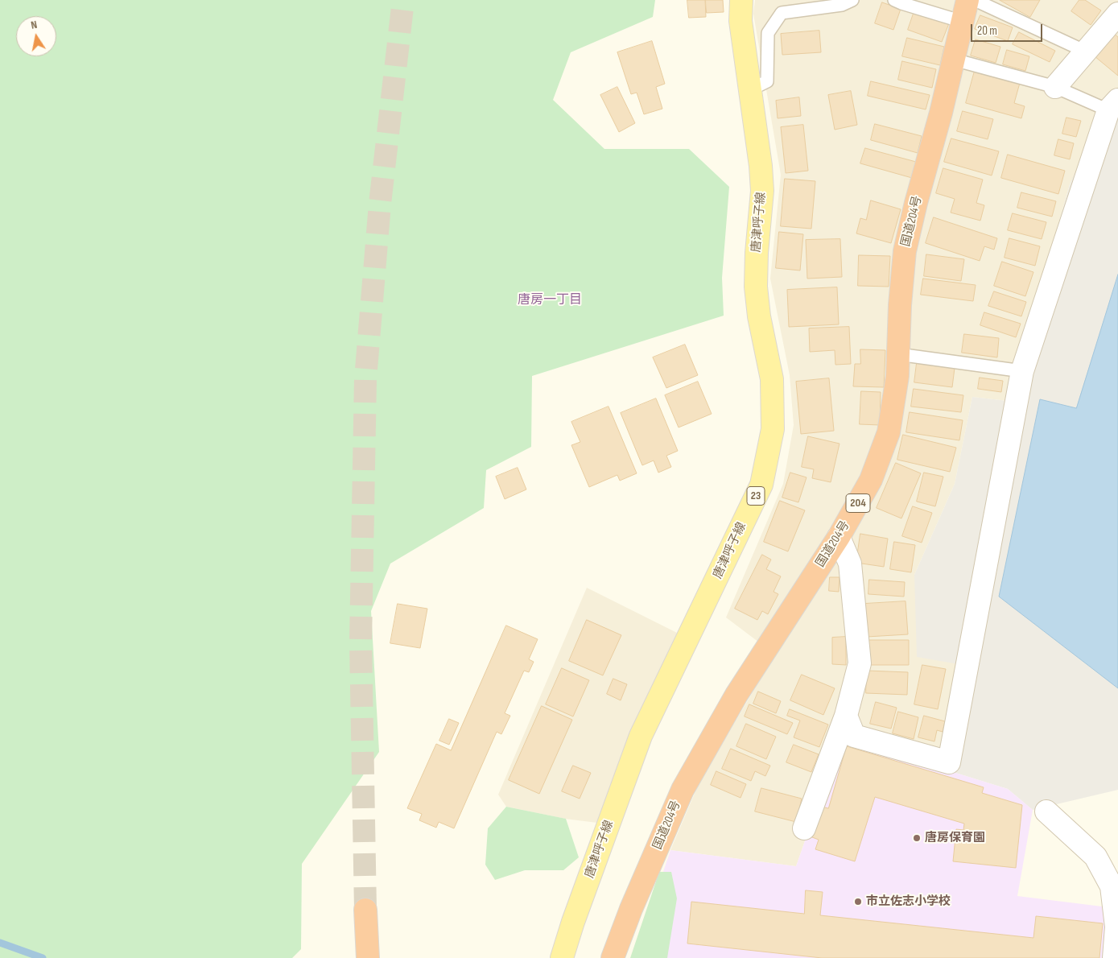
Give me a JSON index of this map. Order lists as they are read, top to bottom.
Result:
{
  "streets": {
    "highway": ["国道204号", "204"],
    "main road": ["唐津呼子線", "23"]
  },
  "districts": ["唐房一丁目"],
  "places": ["唐房保育園", "市立佐志小学校"],
  "scale_bar": "20 m",
  "north": "top"
}
